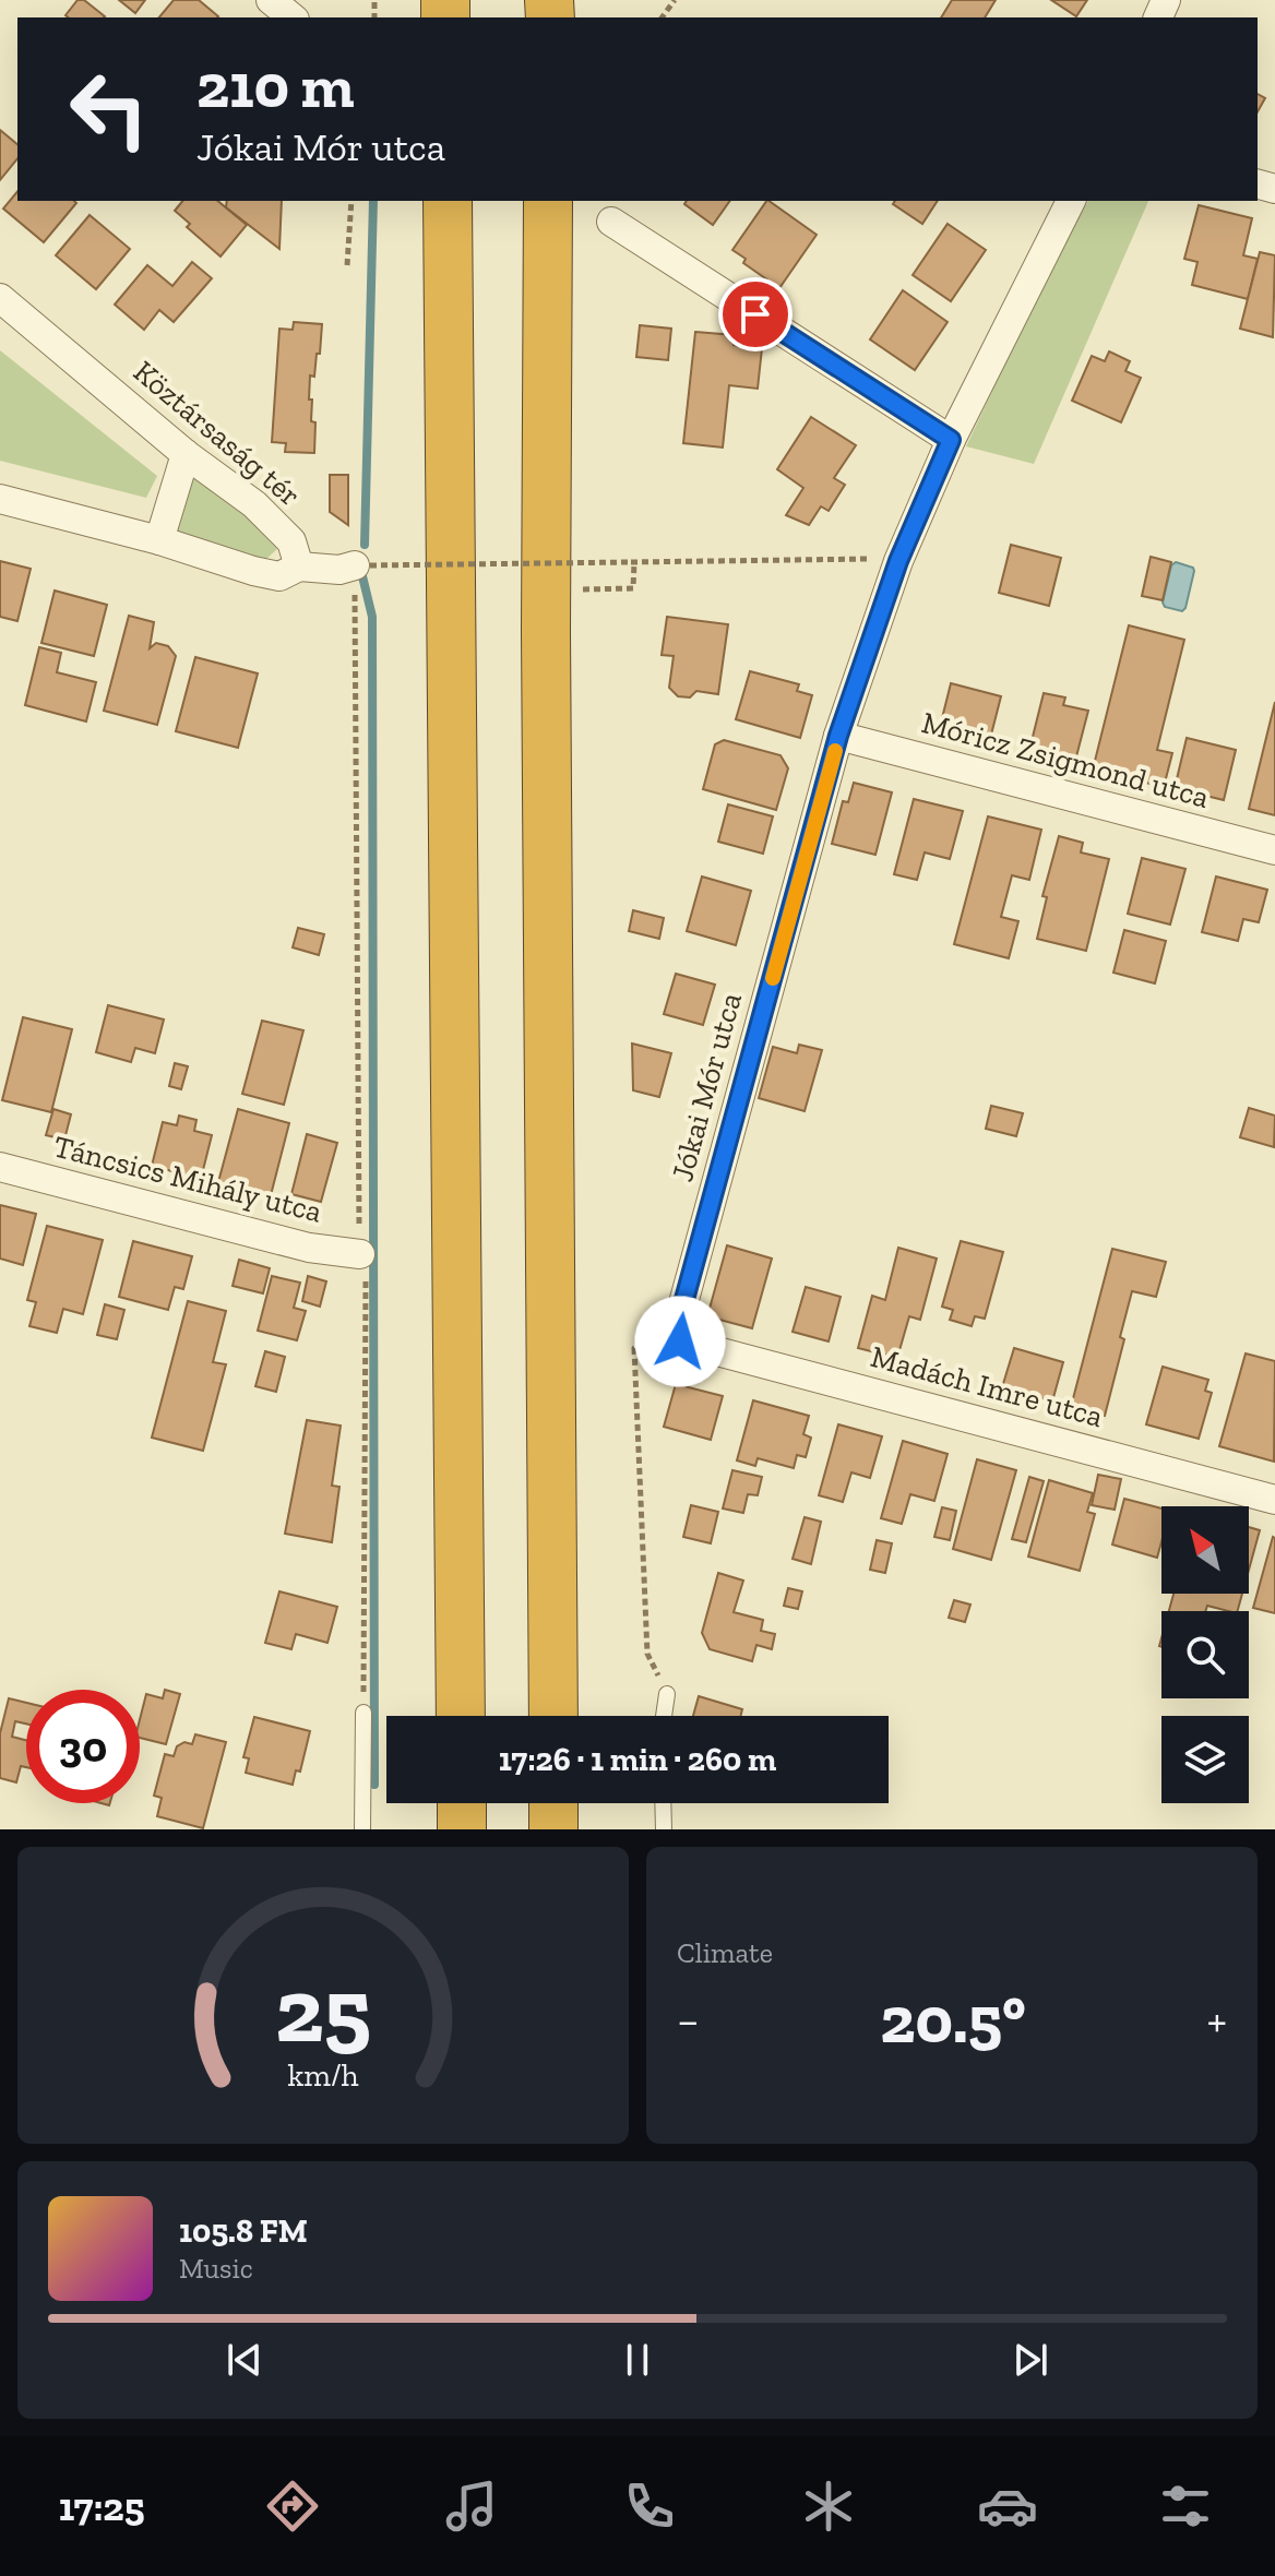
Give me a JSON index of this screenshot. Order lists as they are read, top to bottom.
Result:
{
  "streets": {
    "street": [
      "Köztársaság tér",
      "Móricz Zsigmond utca",
      "Jókai Mór utca",
      "Táncsics Mihály utca",
      "Madách Imre utca"
    ]
  },
  "crossings": [
    ["Móricz Zsigmond utca", "Jókai Mór utca"],
    ["Jókai Mór utca", "Madách Imre utca"]
  ],
  "north": "top left",
  "page": {
    "turn": ["210 m", "Jókai Mór utca"],
    "limit": "30",
    "trip": "17:26 · 1 min · 260 m",
    "tile": "Climate",
    "heat": ["−", "20.5°", "+"],
    "song": ["105.8 FM", "Music"],
    "tabs": "17:25",
    "gauge": ["25", "km/h"]
  }
}
